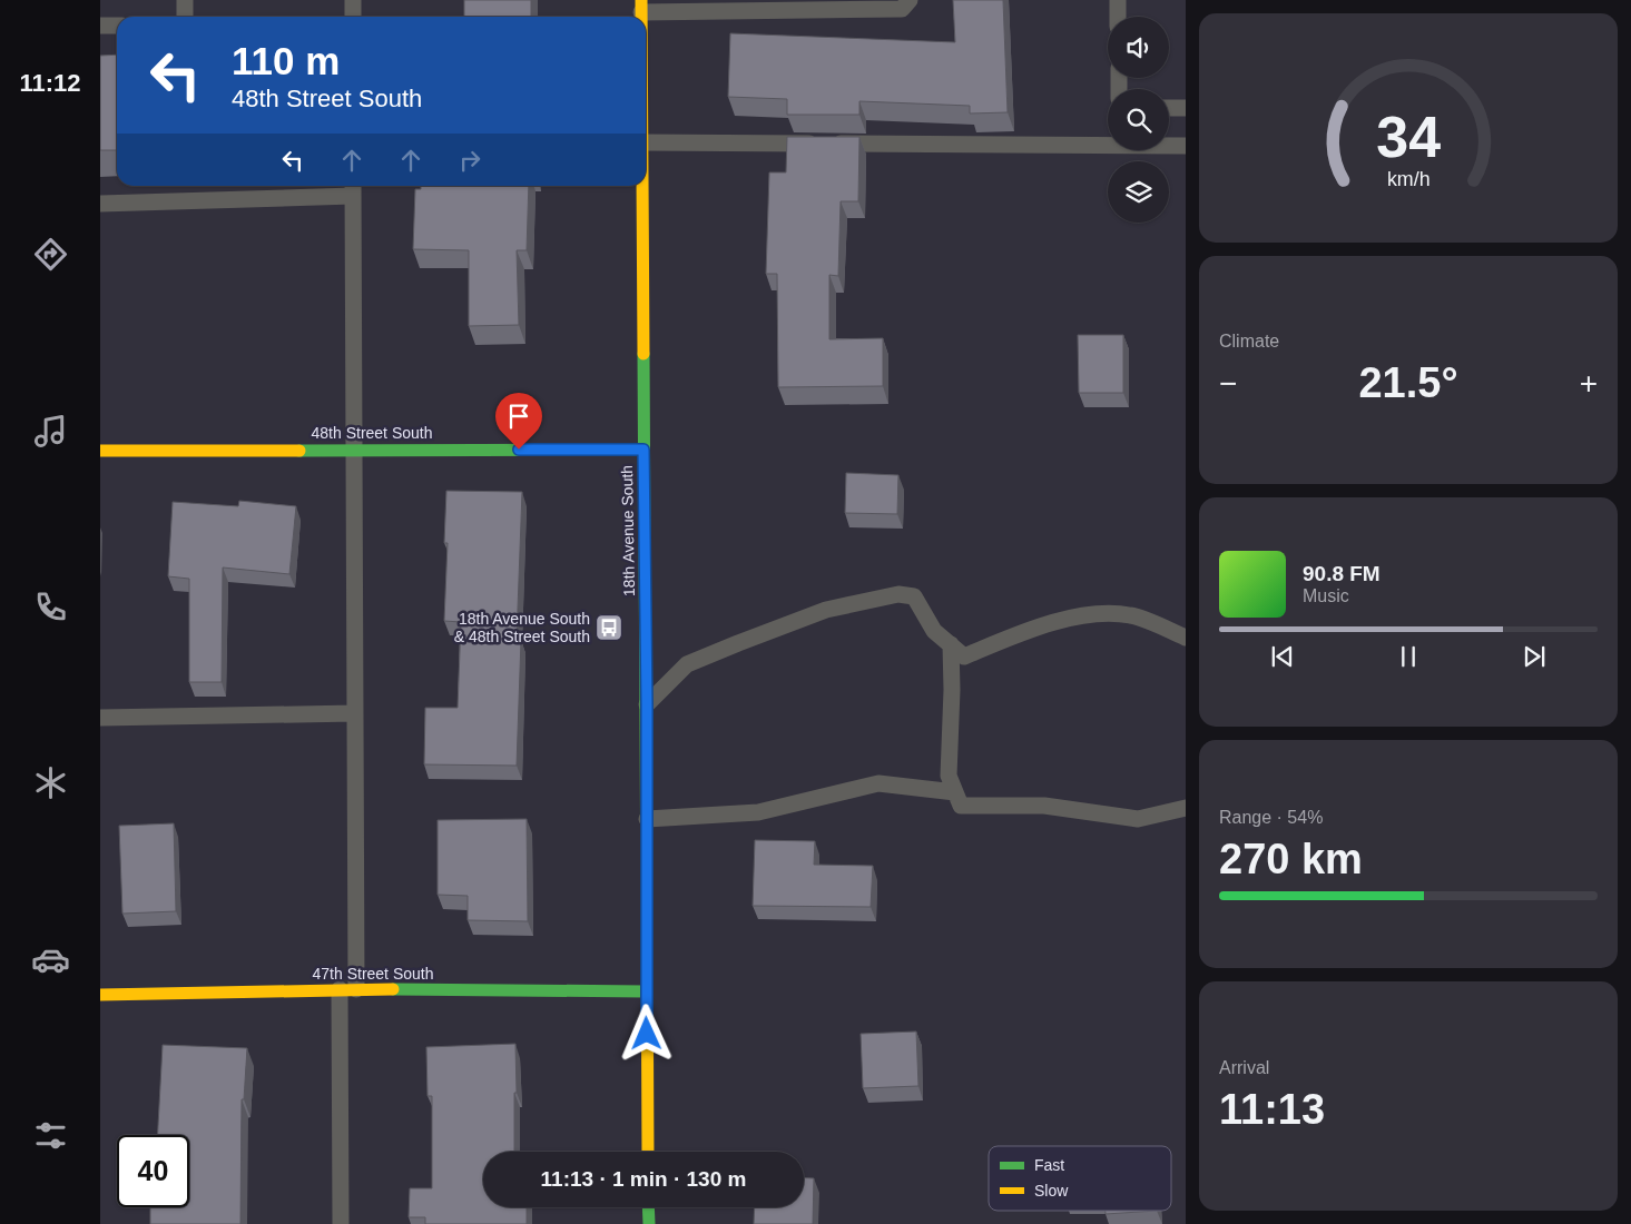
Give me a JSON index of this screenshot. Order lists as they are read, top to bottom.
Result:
{
  "streets": {
    "street": ["48th Street South", "18th Avenue South", "47th Street South"]
  },
  "crossings": [
    ["48th Street South", "18th Avenue South"],
    ["18th Avenue South", "47th Street South"]
  ],
  "places": {
    "bus stop": ["18th Avenue South & 48th Street South"]
  },
  "legend": ["Fast", "Slow"],
  "page": {
    "tabs": "11:12",
    "turn": ["110 m", "48th Street South"],
    "tile": [
      "Climate",
      ["Range · 54%", "270 km"],
      ["Arrival", "11:13"]
    ],
    "heat": ["−", "21.5°", "+"],
    "song": ["90.8 FM", "Music"],
    "limit": "40",
    "trip": "11:13 · 1 min · 130 m",
    "gauge": ["34", "km/h"]
  }
}
